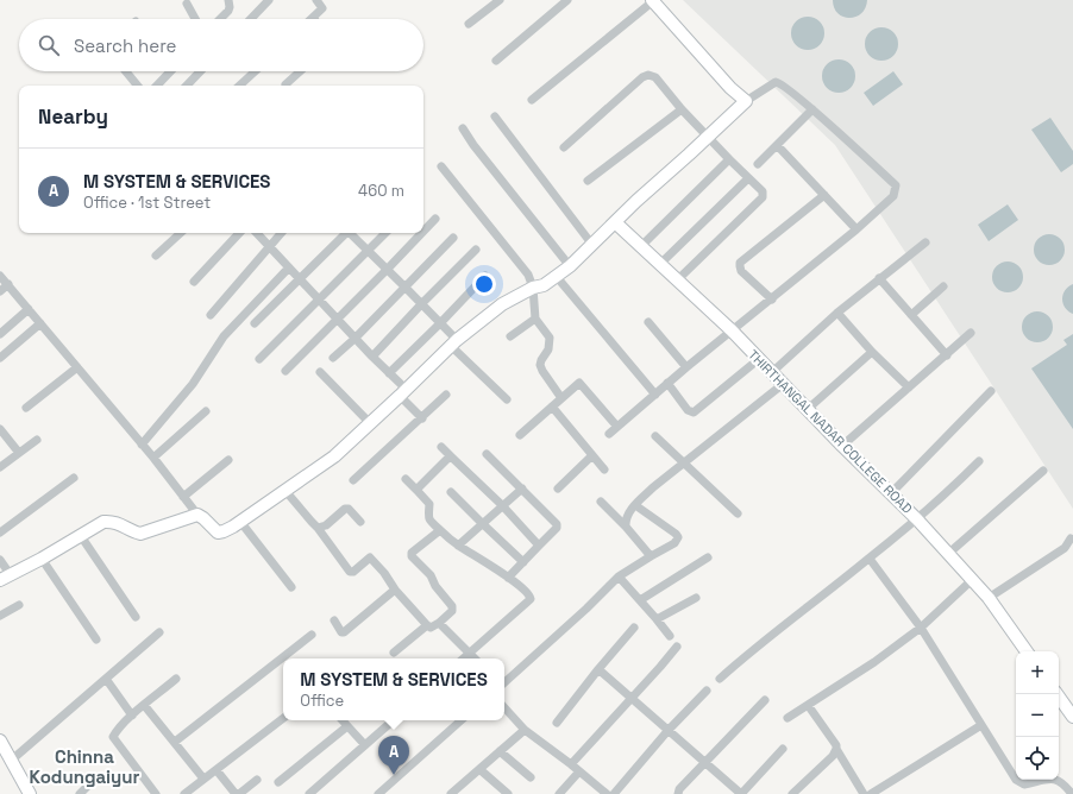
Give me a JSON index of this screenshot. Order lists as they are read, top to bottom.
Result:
{
  "streets": {
    "street": ["THIRTHANGAL NADAR COLLEGE ROAD"]
  },
  "districts": ["Chinna Kodungaiyur"],
  "page": {
    "search": "Search here",
    "heading": "Nearby",
    "list": [
      {
        "mark": "A",
        "name": "M SYSTEM & SERVICES",
        "note": "Office · 1st Street",
        "value": "460 m"
      }
    ],
    "map_buttons": ["+", "−"],
    "popup": ["M SYSTEM & SERVICES", "Office"],
    "pins": "A"
  }
}
